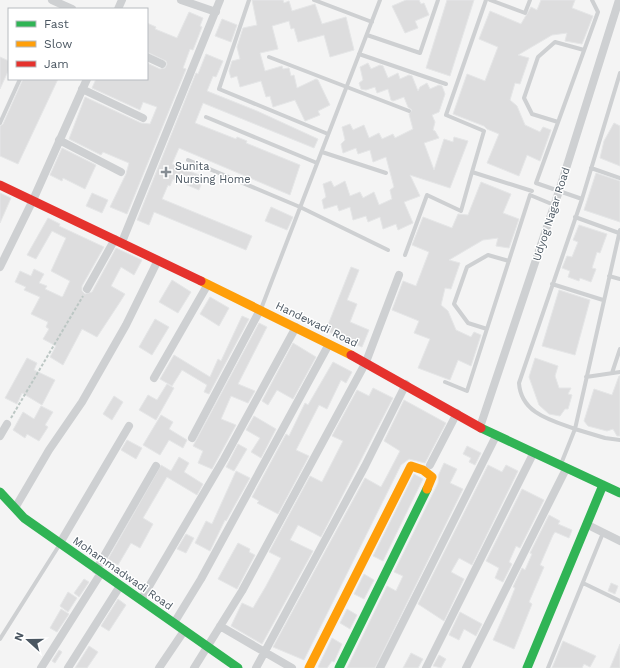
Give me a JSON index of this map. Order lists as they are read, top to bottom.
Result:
{
  "streets": {
    "main road": ["Handewadi Road", "Mohammadwadi Road"],
    "street": ["Udyog Nagar Road"]
  },
  "crossings": [
    ["Udyog Nagar Road", "Handewadi Road"]
  ],
  "places": {
    "health": ["Sunita Nursing Home"]
  },
  "legend": ["Fast", "Slow", "Jam"],
  "north": "left"
}
